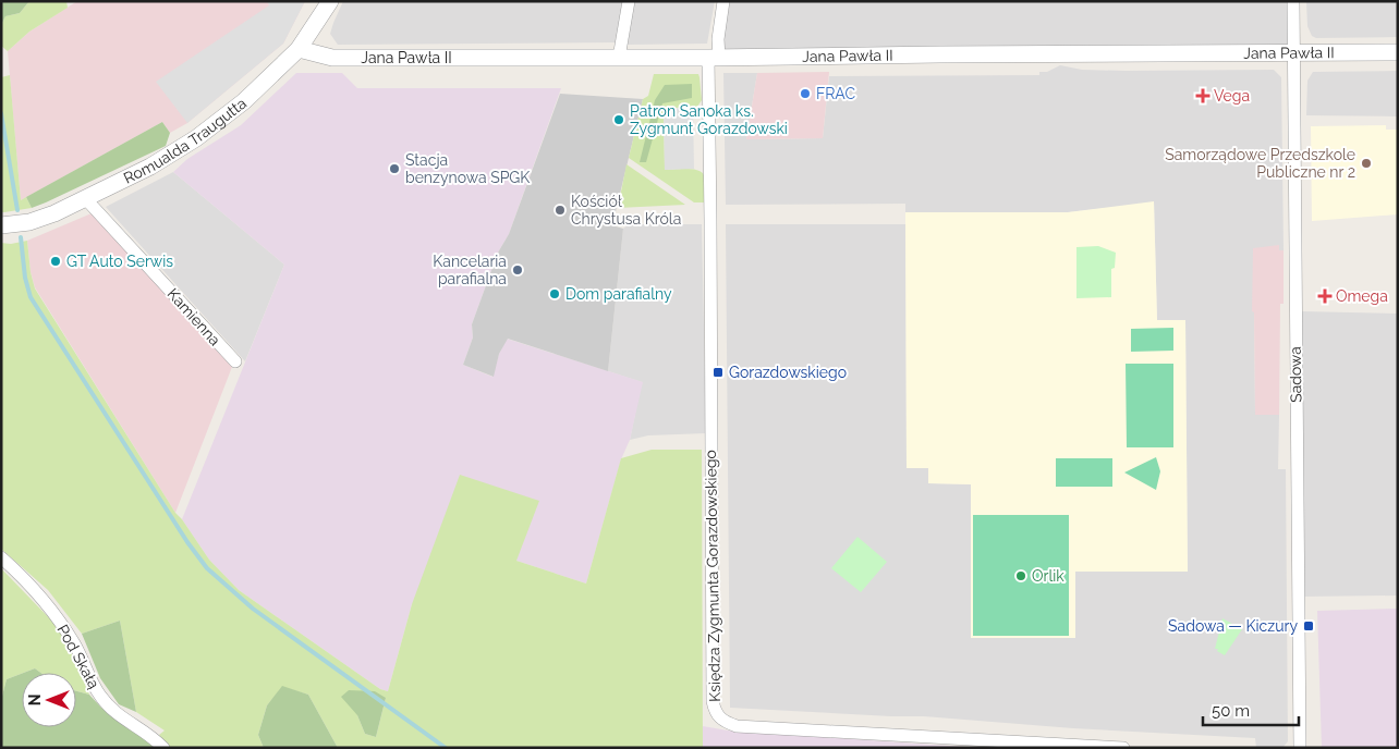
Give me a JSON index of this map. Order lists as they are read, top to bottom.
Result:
{
  "streets": {
    "street": [
      "Jana Pawła II",
      "Romualda Traugutta",
      "Kamienna",
      "Sadowa",
      "Księdza Zygmunta Gorazdowskiego",
      "Pod Skałą"
    ]
  },
  "crossings": [
    ["Jana Pawła II", "Romualda Traugutta"],
    ["Jana Pawła II", "Sadowa"],
    ["Jana Pawła II", "Księdza Zygmunta Gorazdowskiego"],
    ["Romualda Traugutta", "Kamienna"]
  ],
  "places": {
    "other": [
      "FRAC",
      "Patron Sanoka ks. Zygmunt Gorazdowski",
      "Samorządowe Przedszkole Publiczne nr 2",
      "Stacja benzynowa SPGK",
      "Kościół Chrystusa Króla",
      "GT Auto Serwis",
      "Kancelaria parafialna",
      "Dom parafialny",
      "Orlik"
    ],
    "health": ["Vega", "Omega"],
    "transit": ["Gorazdowskiego", "Sadowa — Kiczury"]
  },
  "scale_bar": "50 m",
  "north": "left"
}
